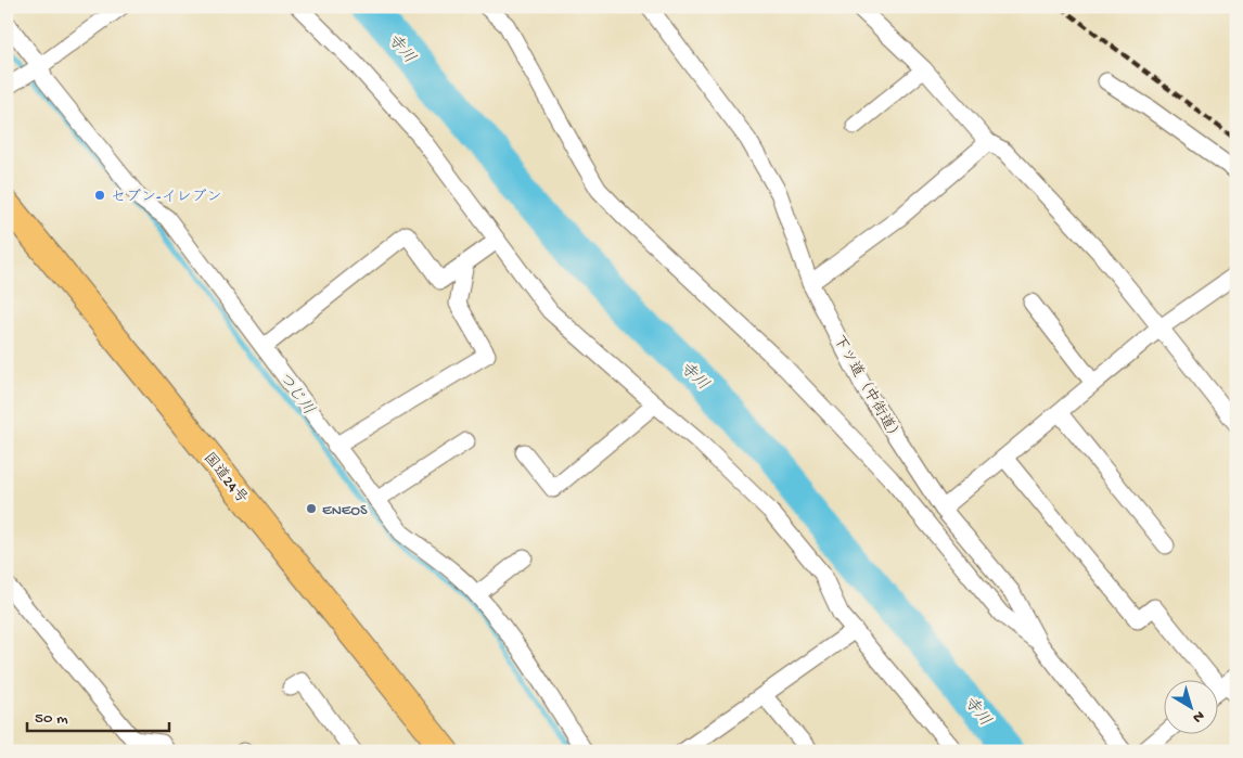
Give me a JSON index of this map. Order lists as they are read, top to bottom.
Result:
{
  "streets": {
    "highway": ["国道24号"],
    "street": ["下ツ道（中街道）"]
  },
  "water": ["寺川", "つじ川"],
  "places": ["セブン-イレブン", "ENEOS"],
  "scale_bar": "50 m",
  "north": "bottom right"
}
